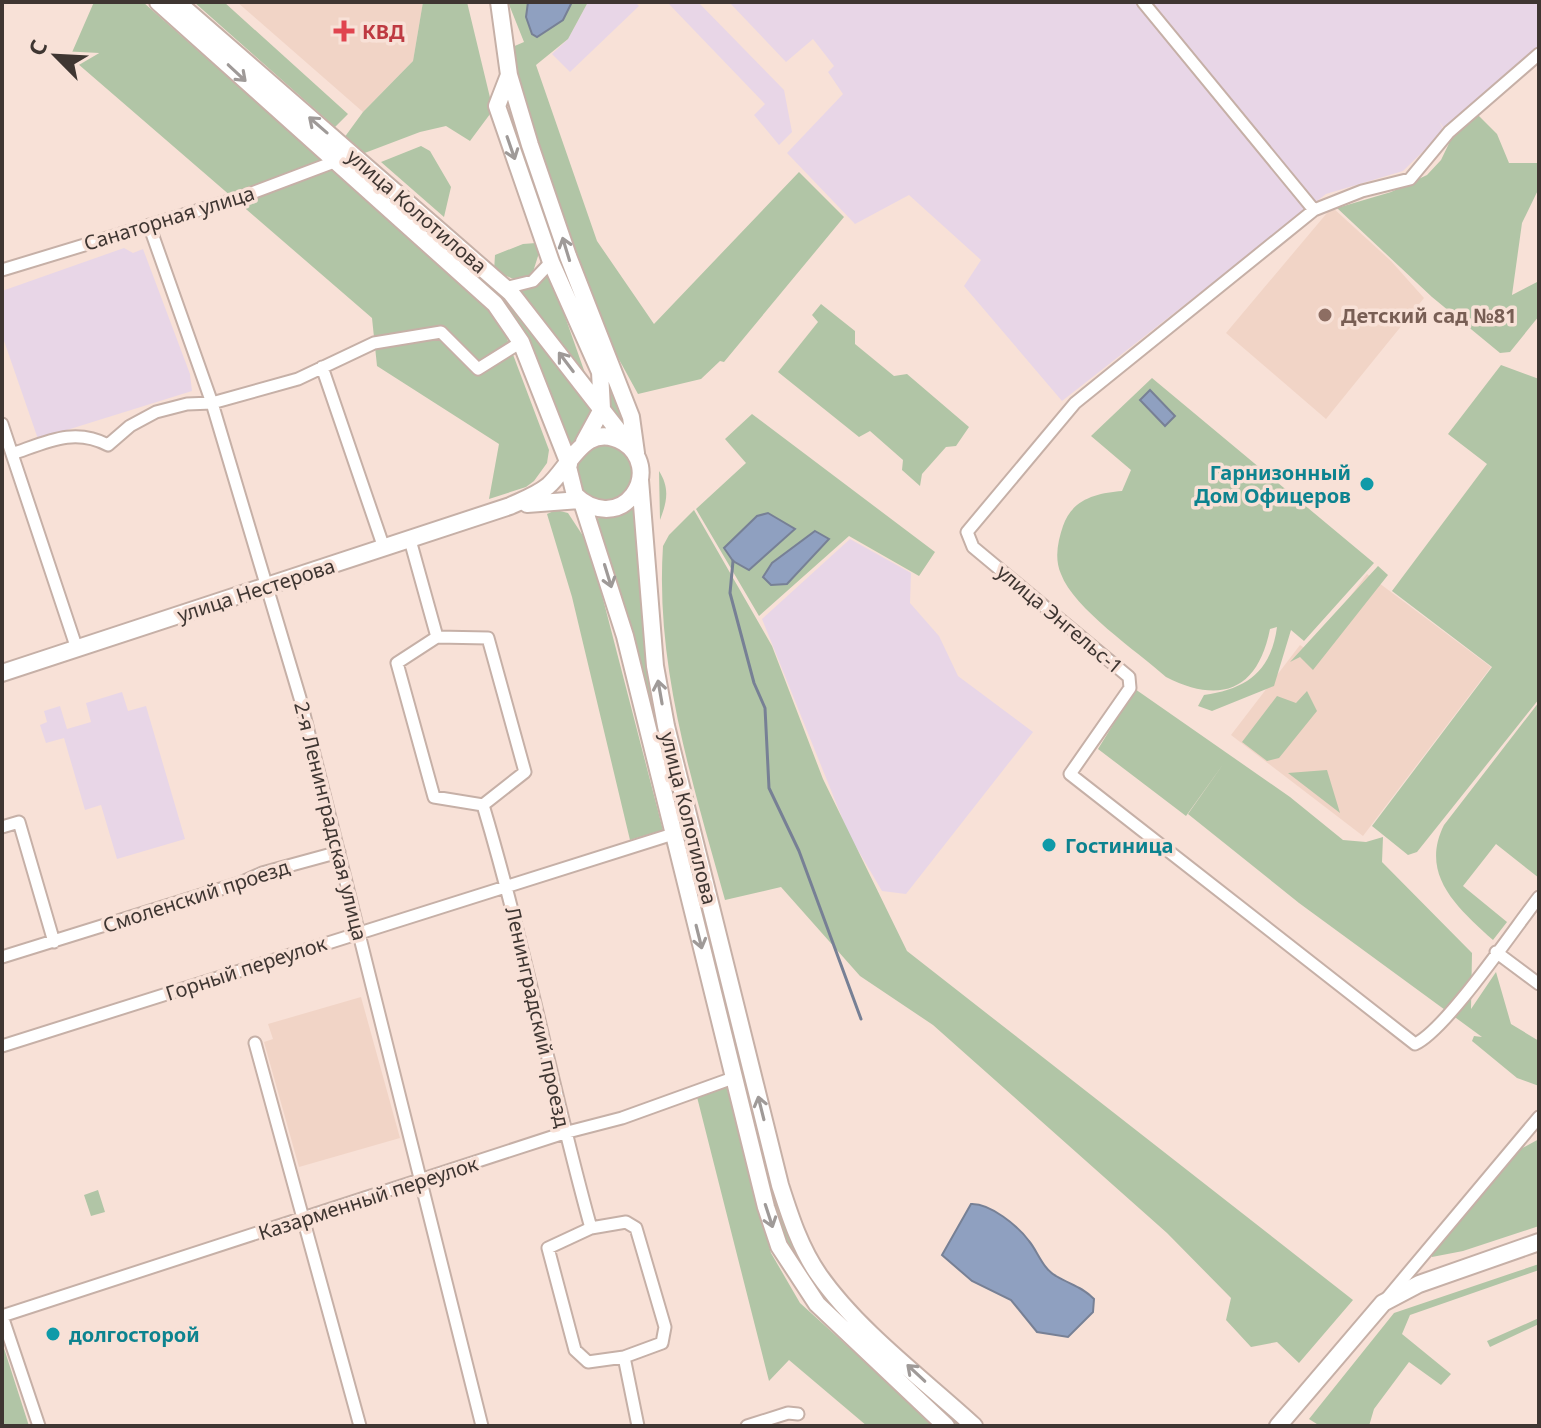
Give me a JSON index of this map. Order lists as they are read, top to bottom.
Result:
{
  "streets": {
    "main road": ["улица Колотилова", "улица Нестерова"],
    "street": [
      "Санаторная улица",
      "улица Энгельс-1",
      "2-я Ленинградская улица",
      "Смоленский проезд",
      "Горный переулок",
      "Ленинградский проезд",
      "Казарменный переулок"
    ]
  },
  "crossings": [
    ["улица Колотилова", "Санаторная улица"],
    ["улица Колотилова", "улица Нестерова"],
    ["улица Колотилова", "Горный переулок"],
    ["улица Колотилова", "Казарменный переулок"],
    ["Санаторная улица", "2-я Ленинградская улица"],
    ["улица Нестерова", "2-я Ленинградская улица"],
    ["2-я Ленинградская улица", "Смоленский проезд"],
    ["2-я Ленинградская улица", "Горный переулок"],
    ["2-я Ленинградская улица", "Казарменный переулок"],
    ["Горный переулок", "Ленинградский проезд"],
    ["Ленинградский проезд", "Казарменный переулок"]
  ],
  "places": {
    "health": ["КВД"],
    "other": [
      "Детский сад №81",
      "Гарнизонный Дом Офицеров",
      "Гостиница",
      "долгосторой"
    ]
  },
  "north": "top left"
}
